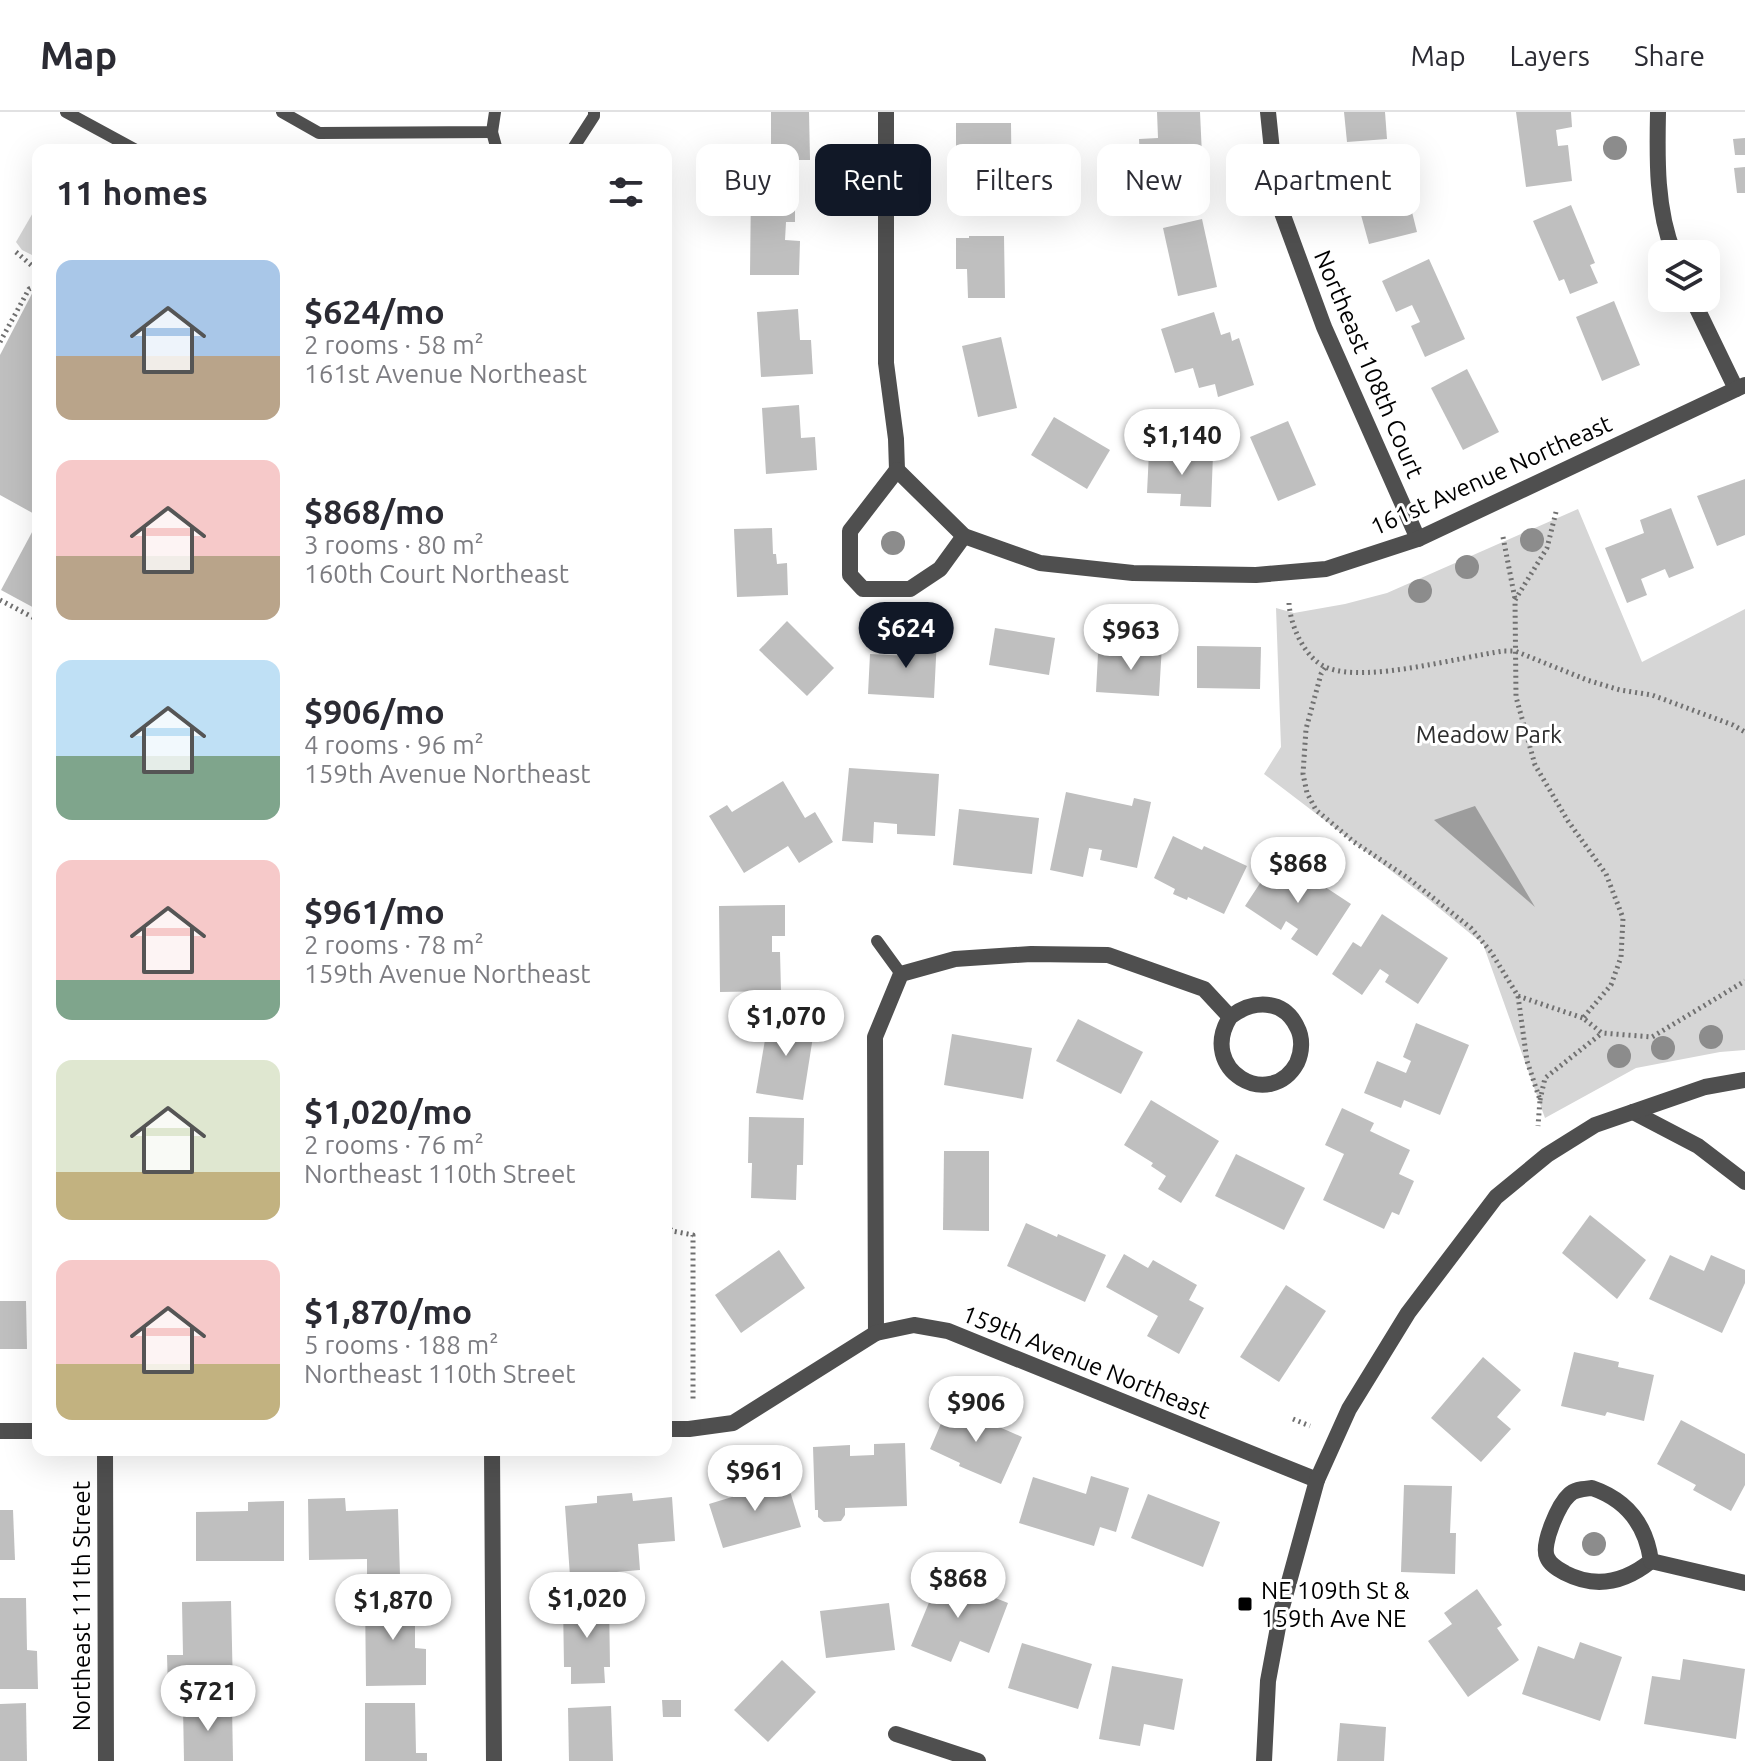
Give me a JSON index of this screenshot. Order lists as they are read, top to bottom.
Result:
{
  "streets": {
    "street": [
      "Northeast 108th Court",
      "161st Avenue Northeast",
      "159th Avenue Northeast",
      "Northeast 111th Street"
    ]
  },
  "crossings": [
    ["Northeast 108th Court", "161st Avenue Northeast"]
  ],
  "parks": ["Meadow Park"],
  "places": {
    "transit": ["NE 109th St & 159th Ave NE"]
  },
  "page": {
    "header": "Map",
    "nav": ["Map", "Layers", "Share"],
    "chip": [
      "Buy",
      "Rent",
      "Filters",
      "New",
      "Apartment"
    ],
    "heading": "11 homes",
    "list": [
      {
        "name": "$624/mo",
        "note": "2 rooms · 58 m² · 161st Avenue Northeast"
      },
      {
        "name": "$868/mo",
        "note": "3 rooms · 80 m² · 160th Court Northeast"
      },
      {
        "name": "$906/mo",
        "note": "4 rooms · 96 m² · 159th Avenue Northeast"
      },
      {
        "name": "$961/mo",
        "note": "2 rooms · 78 m² · 159th Avenue Northeast"
      },
      {
        "name": "$1,020/mo",
        "note": "2 rooms · 76 m² · Northeast 110th Street"
      },
      {
        "name": "$1,870/mo",
        "note": "5 rooms · 188 m² · Northeast 110th Street"
      }
    ],
    "price": [
      "$1,140",
      "$624",
      "$963",
      "$868",
      "$1,070",
      "$906",
      "$961",
      "$868",
      "$1,020",
      "$1,870",
      "$721"
    ]
  }
}
